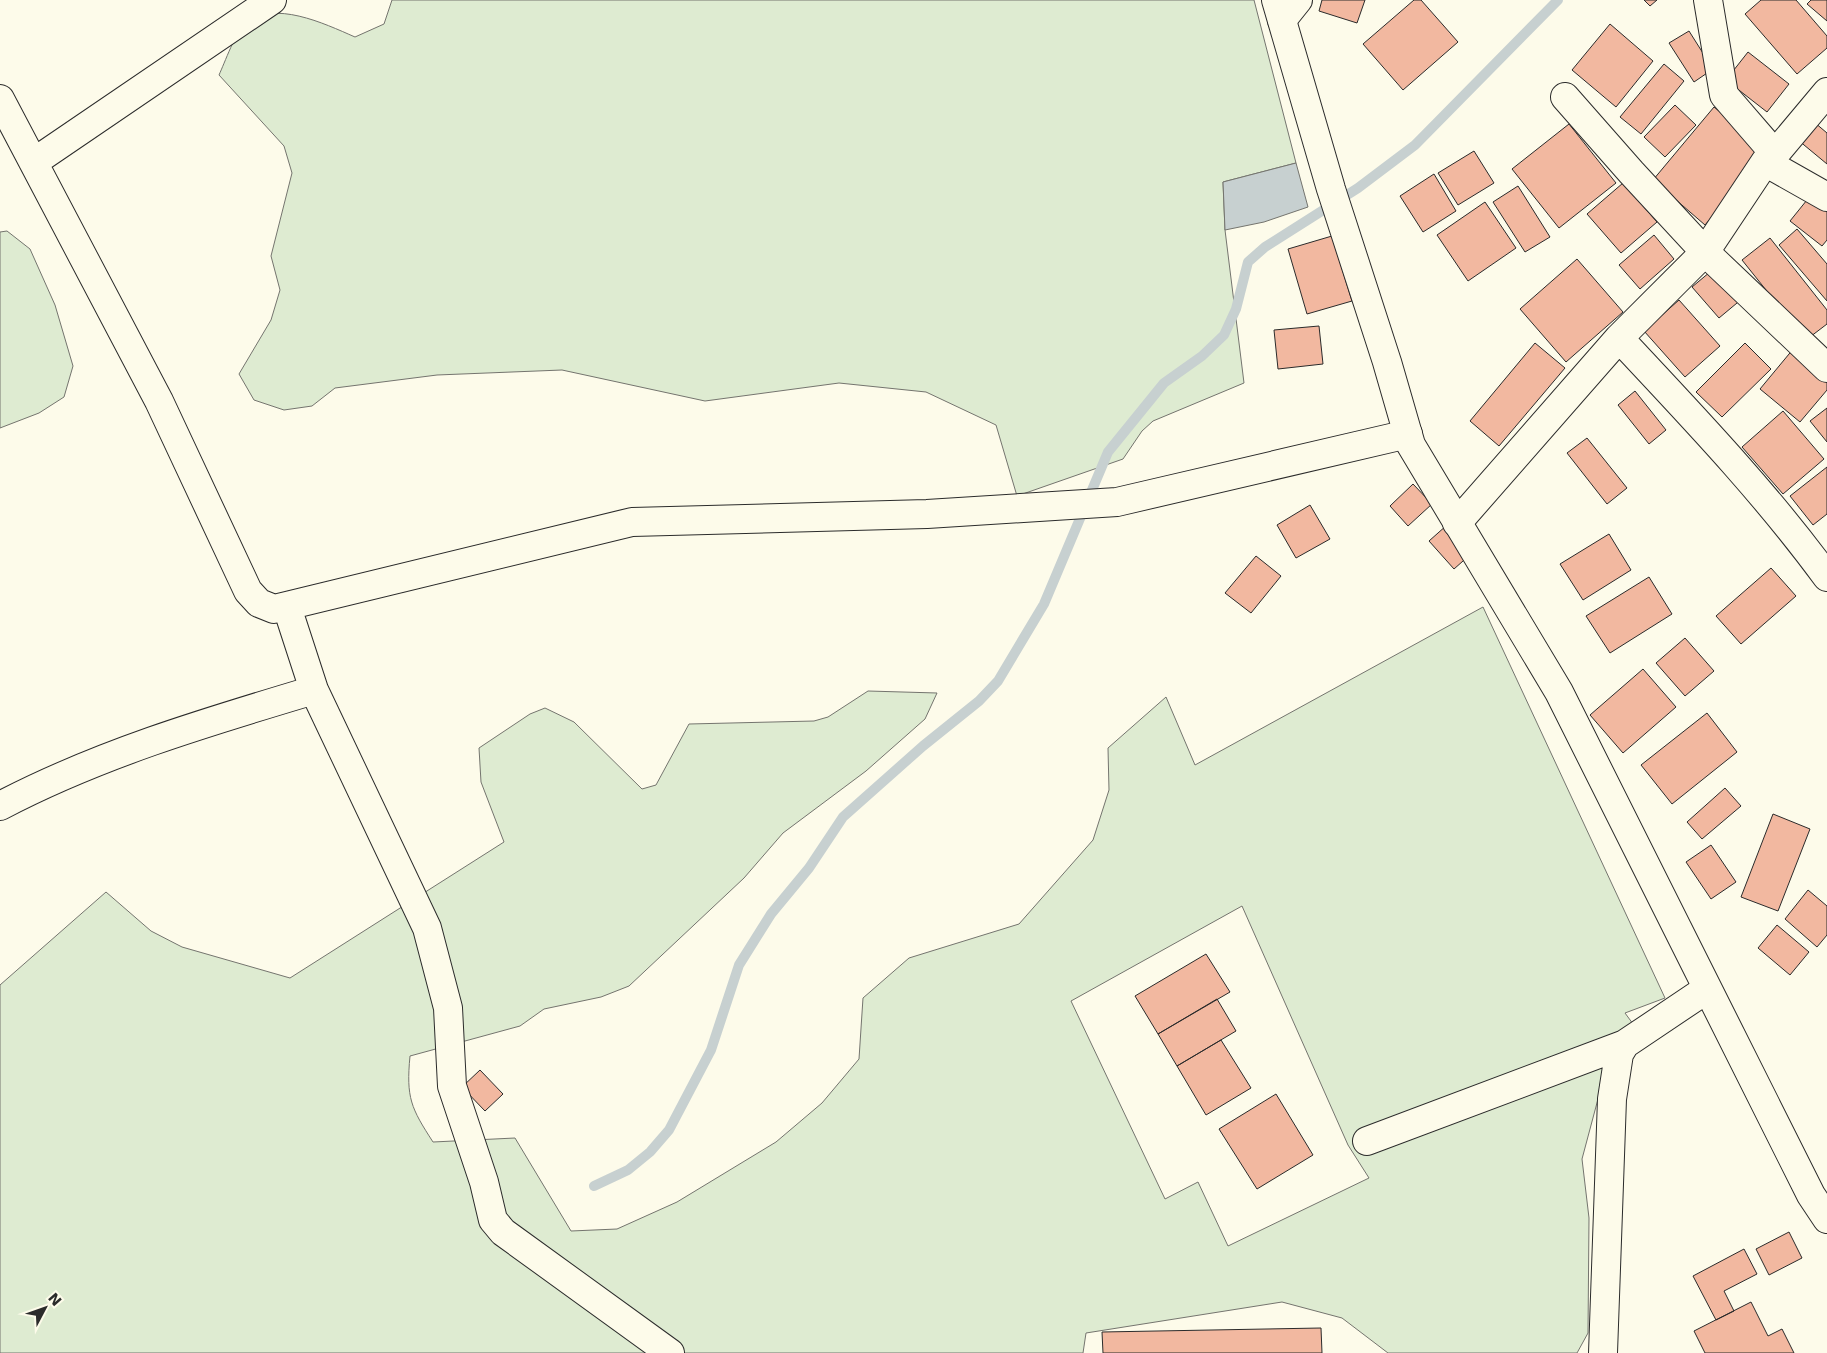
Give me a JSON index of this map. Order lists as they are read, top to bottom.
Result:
{
  "north": "top right"
}
